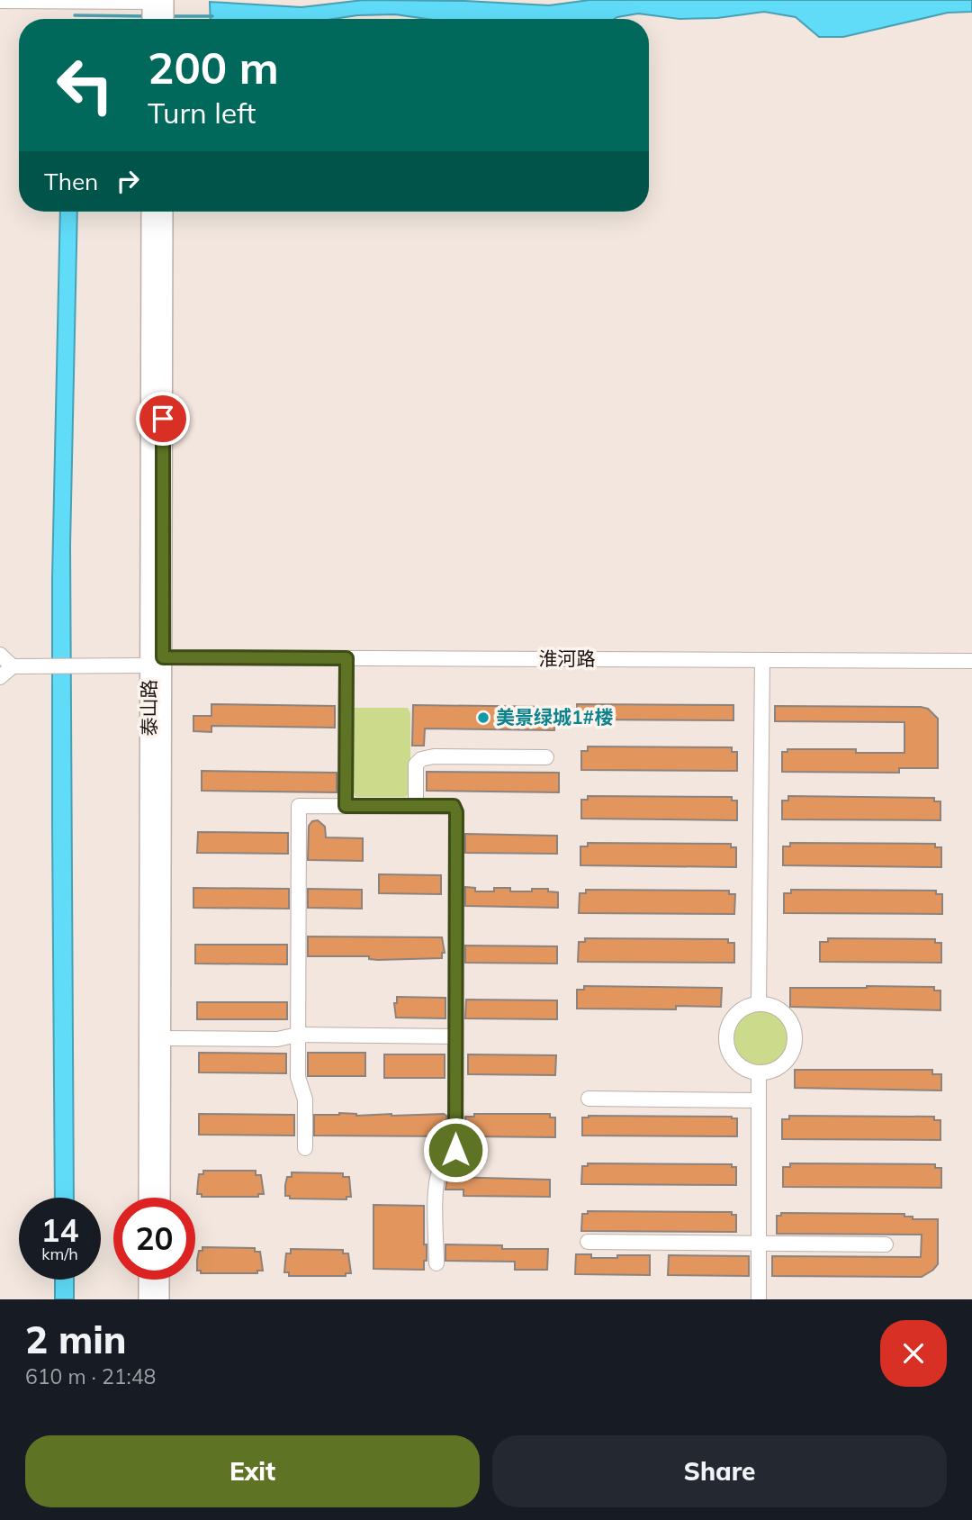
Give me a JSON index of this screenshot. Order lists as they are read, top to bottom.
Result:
{
  "streets": {
    "main road": ["泰山路"],
    "street": ["淮河路"]
  },
  "crossings": [
    ["淮河路", "泰山路"]
  ],
  "places": ["美景绿城1#楼"],
  "page": {
    "turn": ["200 m", "Turn left"],
    "then": "Then",
    "speed": "14 km/h",
    "limit": "20",
    "heading": ["2 min", "610 m · 21:48"],
    "buttons": ["Exit", "Share"]
  }
}
